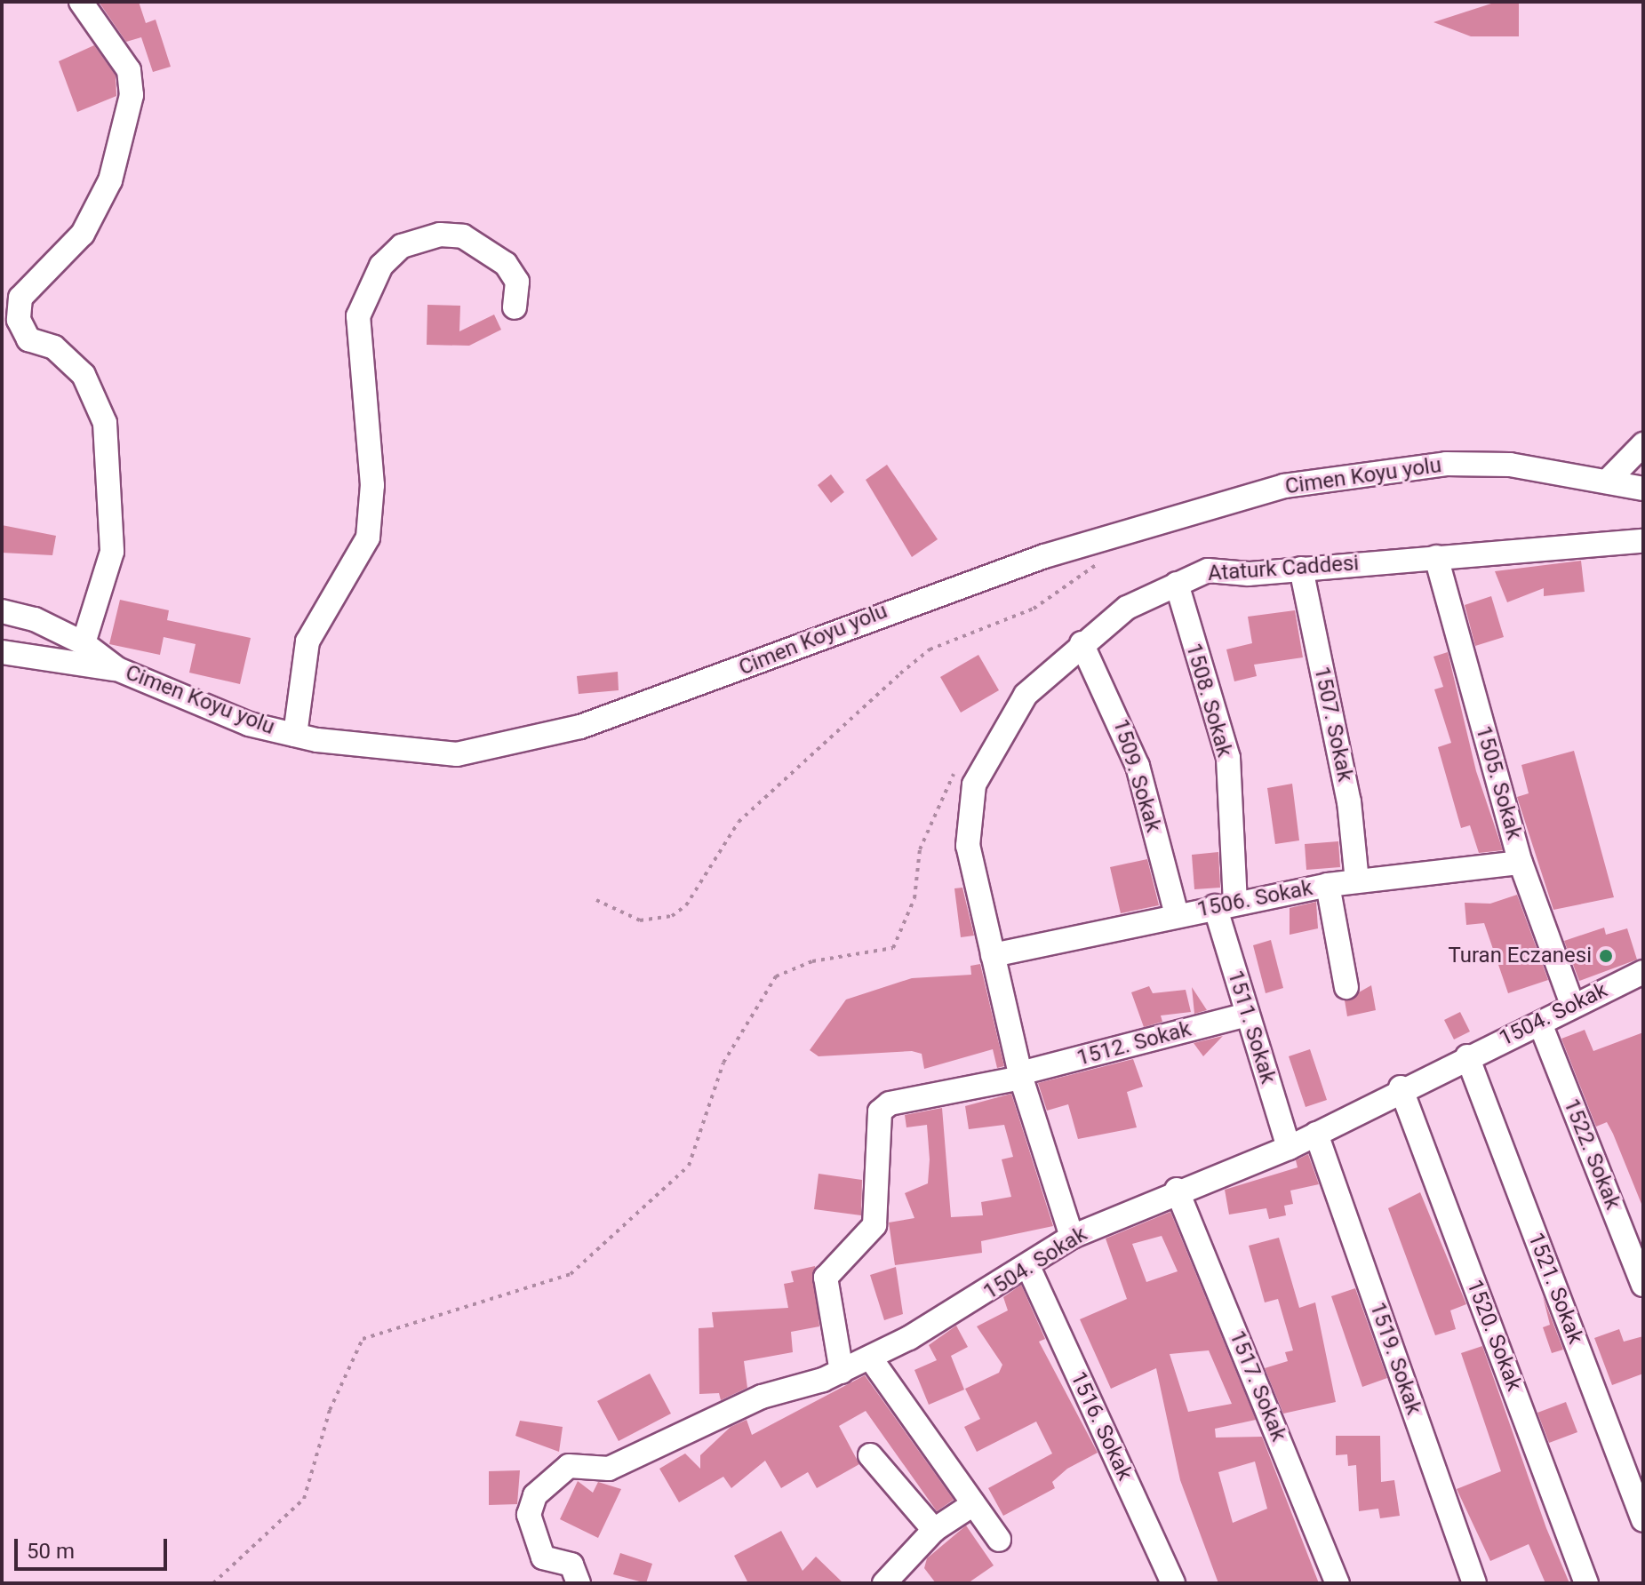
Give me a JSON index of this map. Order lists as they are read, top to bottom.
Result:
{
  "streets": {
    "street": [
      "Cimen Koyu yolu",
      "Ataturk Caddesi",
      "1508. Sokak",
      "1507. Sokak",
      "1509. Sokak",
      "1505. Sokak",
      "1506. Sokak",
      "1504. Sokak",
      "1511. Sokak",
      "1512. Sokak",
      "1522. Sokak",
      "1521. Sokak",
      "1520. Sokak",
      "1519. Sokak",
      "1517. Sokak",
      "1516. Sokak"
    ]
  },
  "crossings": [
    ["Ataturk Caddesi", "1508. Sokak"],
    ["Ataturk Caddesi", "1507. Sokak"],
    ["Ataturk Caddesi", "1509. Sokak"],
    ["Ataturk Caddesi", "1505. Sokak"],
    ["Ataturk Caddesi", "1506. Sokak"],
    ["Ataturk Caddesi", "1504. Sokak"],
    ["Ataturk Caddesi", "1512. Sokak"],
    ["1508. Sokak", "1506. Sokak"],
    ["1508. Sokak", "1511. Sokak"],
    ["1507. Sokak", "1506. Sokak"],
    ["1509. Sokak", "1506. Sokak"],
    ["1505. Sokak", "1506. Sokak"],
    ["1505. Sokak", "1504. Sokak"],
    ["1506. Sokak", "1511. Sokak"],
    ["1504. Sokak", "1511. Sokak"],
    ["1504. Sokak", "1512. Sokak"],
    ["1504. Sokak", "1522. Sokak"],
    ["1504. Sokak", "1521. Sokak"],
    ["1504. Sokak", "1520. Sokak"],
    ["1504. Sokak", "1519. Sokak"],
    ["1504. Sokak", "1517. Sokak"],
    ["1504. Sokak", "1516. Sokak"],
    ["1511. Sokak", "1512. Sokak"]
  ],
  "places": ["Turan Eczanesi"],
  "scale_bar": "50 m"
}
